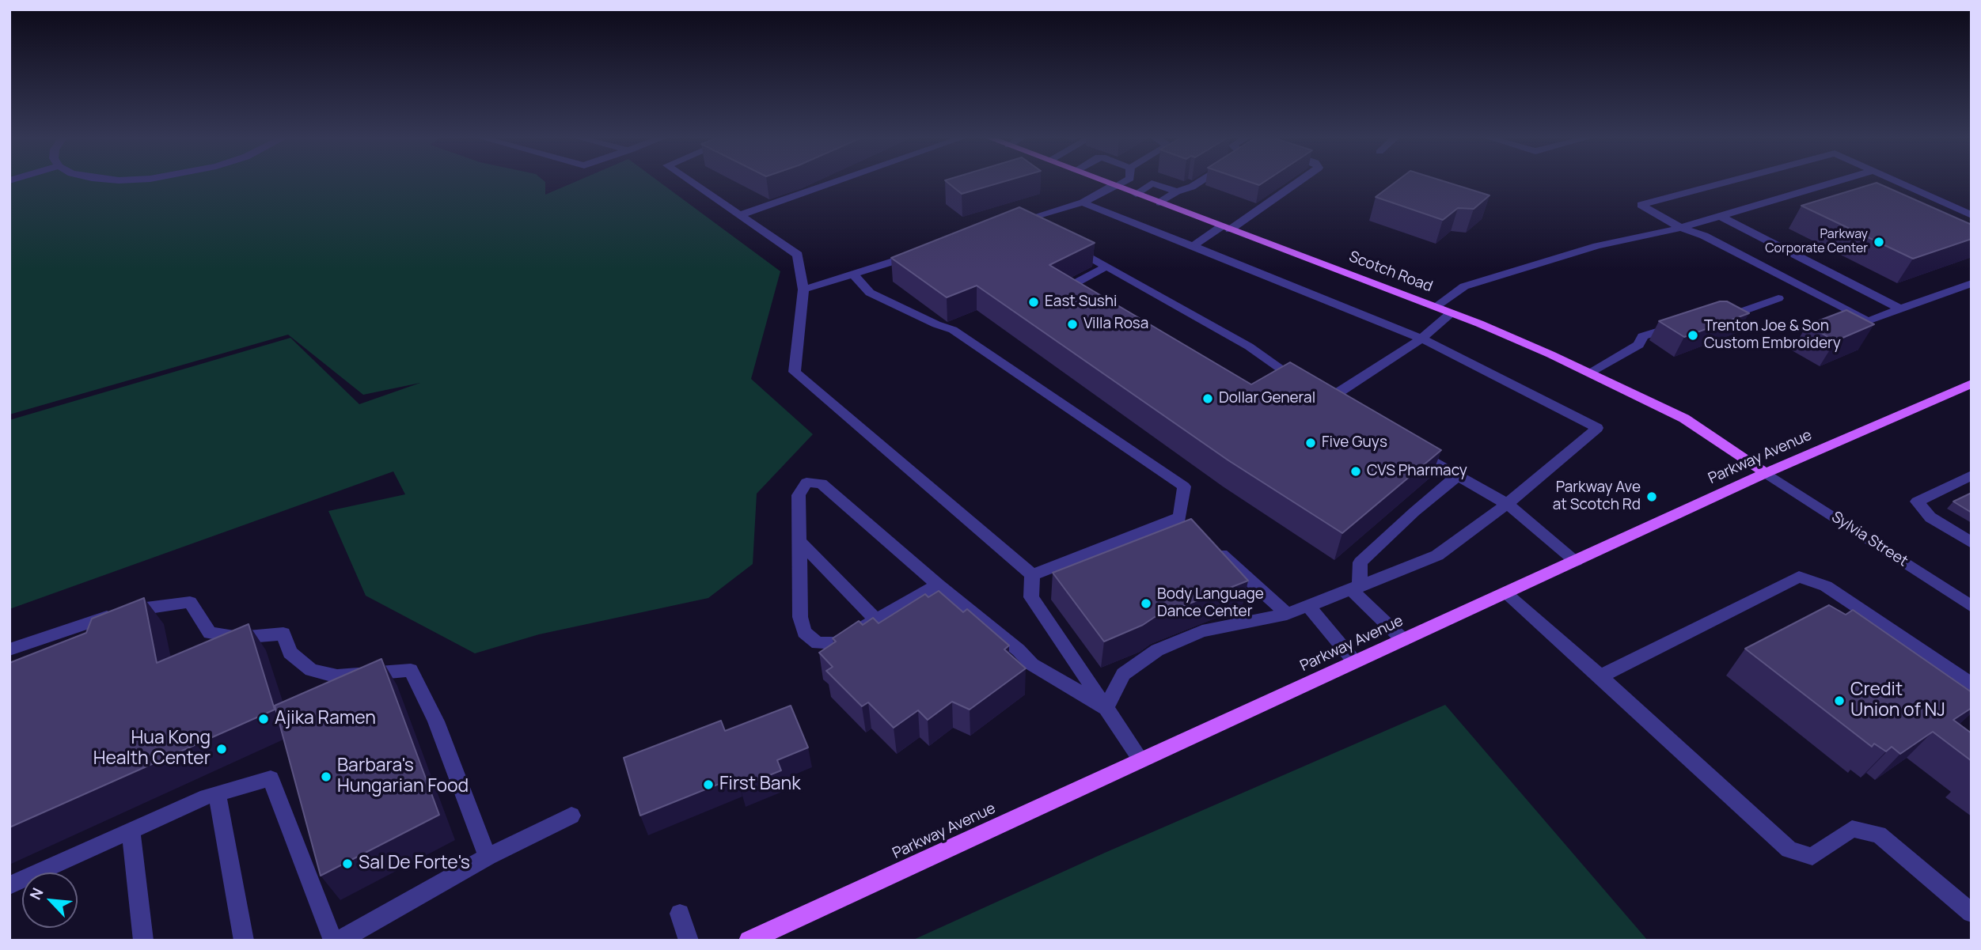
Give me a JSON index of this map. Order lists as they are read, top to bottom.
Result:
{
  "streets": {
    "main road": ["Scotch Road", "Parkway Avenue"],
    "street": ["Sylvia Street"]
  },
  "crossings": [
    ["Scotch Road", "Parkway Avenue"],
    ["Scotch Road", "Sylvia Street"],
    ["Parkway Avenue", "Sylvia Street"]
  ],
  "places": [
    "Parkway Corporate Center",
    "East Sushi",
    "Villa Rosa",
    "Trenton Joe & Son Custom Embroidery",
    "Dollar General",
    "Five Guys",
    "CVS Pharmacy",
    "Parkway Ave at Scotch Rd",
    "Body Language Dance Center",
    "Credit Union of NJ",
    "Ajika Ramen",
    "Hua Kong Health Center",
    "Barbara's Hungarian Food",
    "First Bank",
    "Sal De Forte's"
  ],
  "north": "top left"
}
